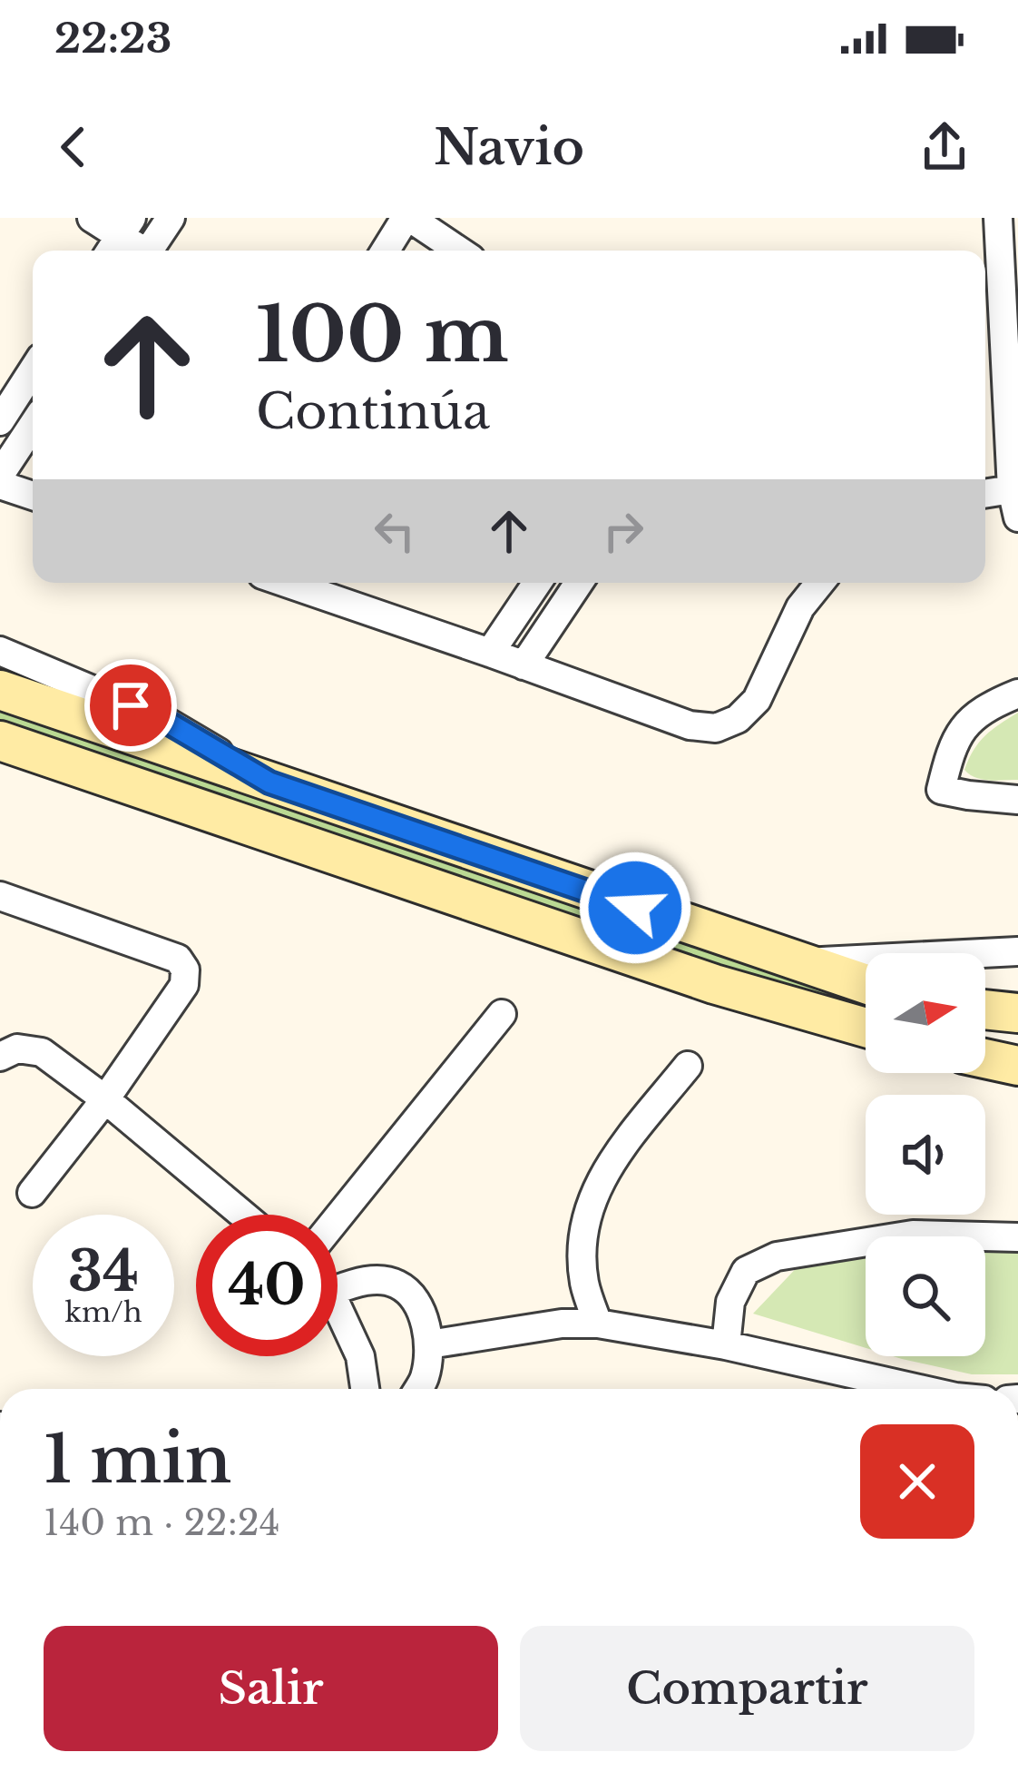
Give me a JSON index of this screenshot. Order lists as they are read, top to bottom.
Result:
{
  "north": "right",
  "page": {
    "status": "22:23",
    "header": "Navio",
    "turn": ["100 m", "Continúa"],
    "speed": "34 km/h",
    "limit": "40",
    "heading": ["1 min", "140 m · 22:24"],
    "buttons": ["Salir", "Compartir"]
  }
}
